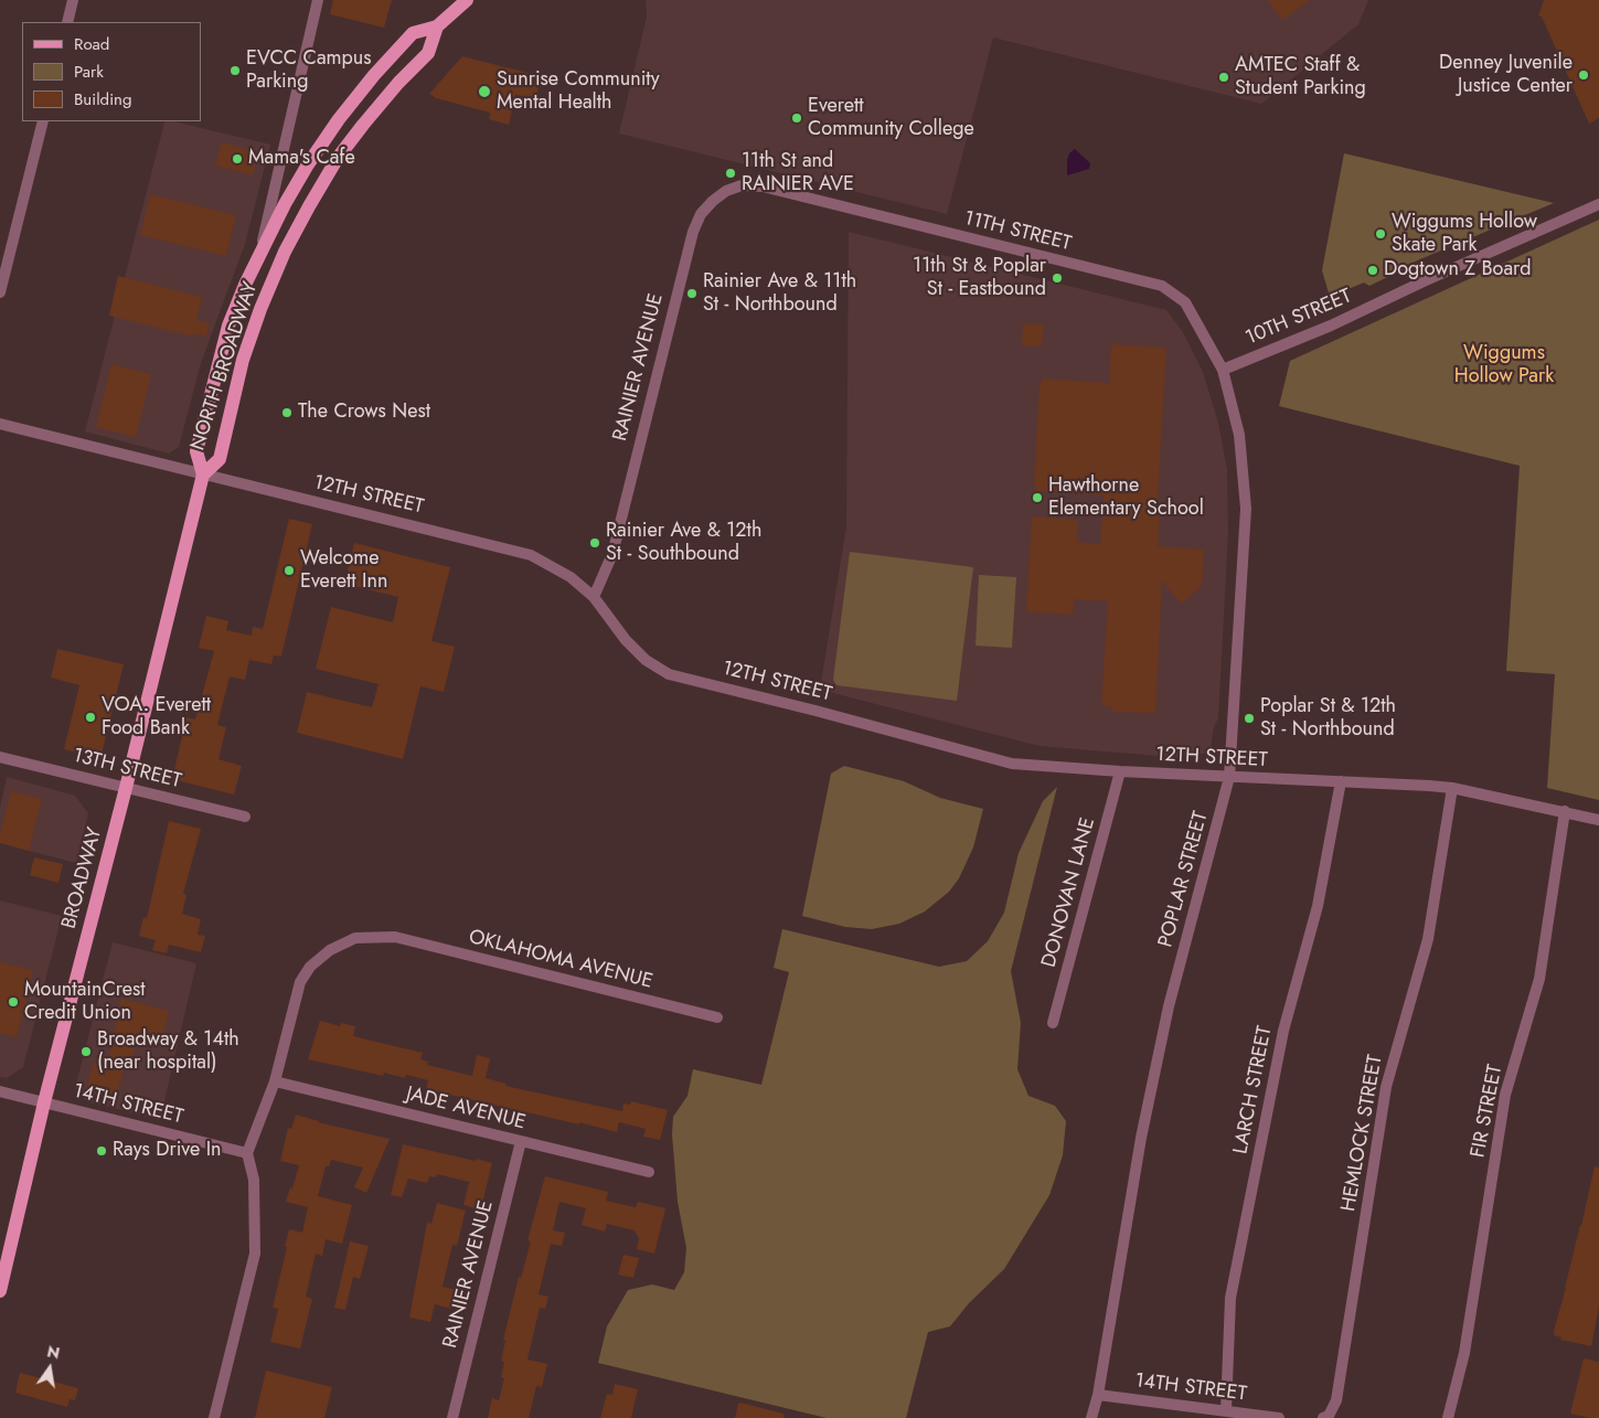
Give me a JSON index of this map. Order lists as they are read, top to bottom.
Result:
{
  "streets": {
    "main road": ["NORTH BROADWAY", "BROADWAY"],
    "street": [
      "11TH STREET",
      "10TH STREET",
      "RAINIER AVENUE",
      "12TH STREET",
      "13TH STREET",
      "POPLAR STREET",
      "DONOVAN LANE",
      "OKLAHOMA AVENUE",
      "LARCH STREET",
      "14TH STREET",
      "JADE AVENUE",
      "FIR STREET",
      "HEMLOCK STREET"
    ]
  },
  "crossings": [
    ["11TH STREET", "10TH STREET"],
    ["11TH STREET", "RAINIER AVENUE"],
    ["11TH STREET", "POPLAR STREET"],
    ["10TH STREET", "POPLAR STREET"],
    ["NORTH BROADWAY", "12TH STREET"],
    ["NORTH BROADWAY", "BROADWAY"],
    ["RAINIER AVENUE", "12TH STREET"],
    ["RAINIER AVENUE", "JADE AVENUE"],
    ["12TH STREET", "BROADWAY"],
    ["12TH STREET", "POPLAR STREET"],
    ["12TH STREET", "DONOVAN LANE"],
    ["12TH STREET", "LARCH STREET"],
    ["12TH STREET", "FIR STREET"],
    ["12TH STREET", "HEMLOCK STREET"],
    ["13TH STREET", "BROADWAY"],
    ["BROADWAY", "14TH STREET"],
    ["POPLAR STREET", "14TH STREET"],
    ["OKLAHOMA AVENUE", "14TH STREET"],
    ["OKLAHOMA AVENUE", "JADE AVENUE"],
    ["LARCH STREET", "14TH STREET"]
  ],
  "parks": ["Wiggums Hollow Park"],
  "places": [
    "EVCC Campus Parking",
    "Denney Juvenile Justice Center",
    "AMTEC Staff & Student Parking",
    "Sunrise Community Mental Health",
    "Everett Community College",
    "Mama's Cafe",
    "11th St and RAINIER AVE",
    "Wiggums Hollow Skate Park",
    "Dogtown Z Board",
    "11th St & Poplar St - Eastbound",
    "Rainier Ave & 11th St - Northbound",
    "The Crows Nest",
    "Hawthorne Elementary School",
    "Rainier Ave & 12th St - Southbound",
    "Welcome Everett Inn",
    "VOA. Everett Food Bank",
    "Poplar St & 12th St - Northbound",
    "MountainCrest Credit Union",
    "Broadway & 14th (near hospital)",
    "Rays Drive In"
  ],
  "legend": ["Road", "Park", "Building"],
  "north": "top"
}
